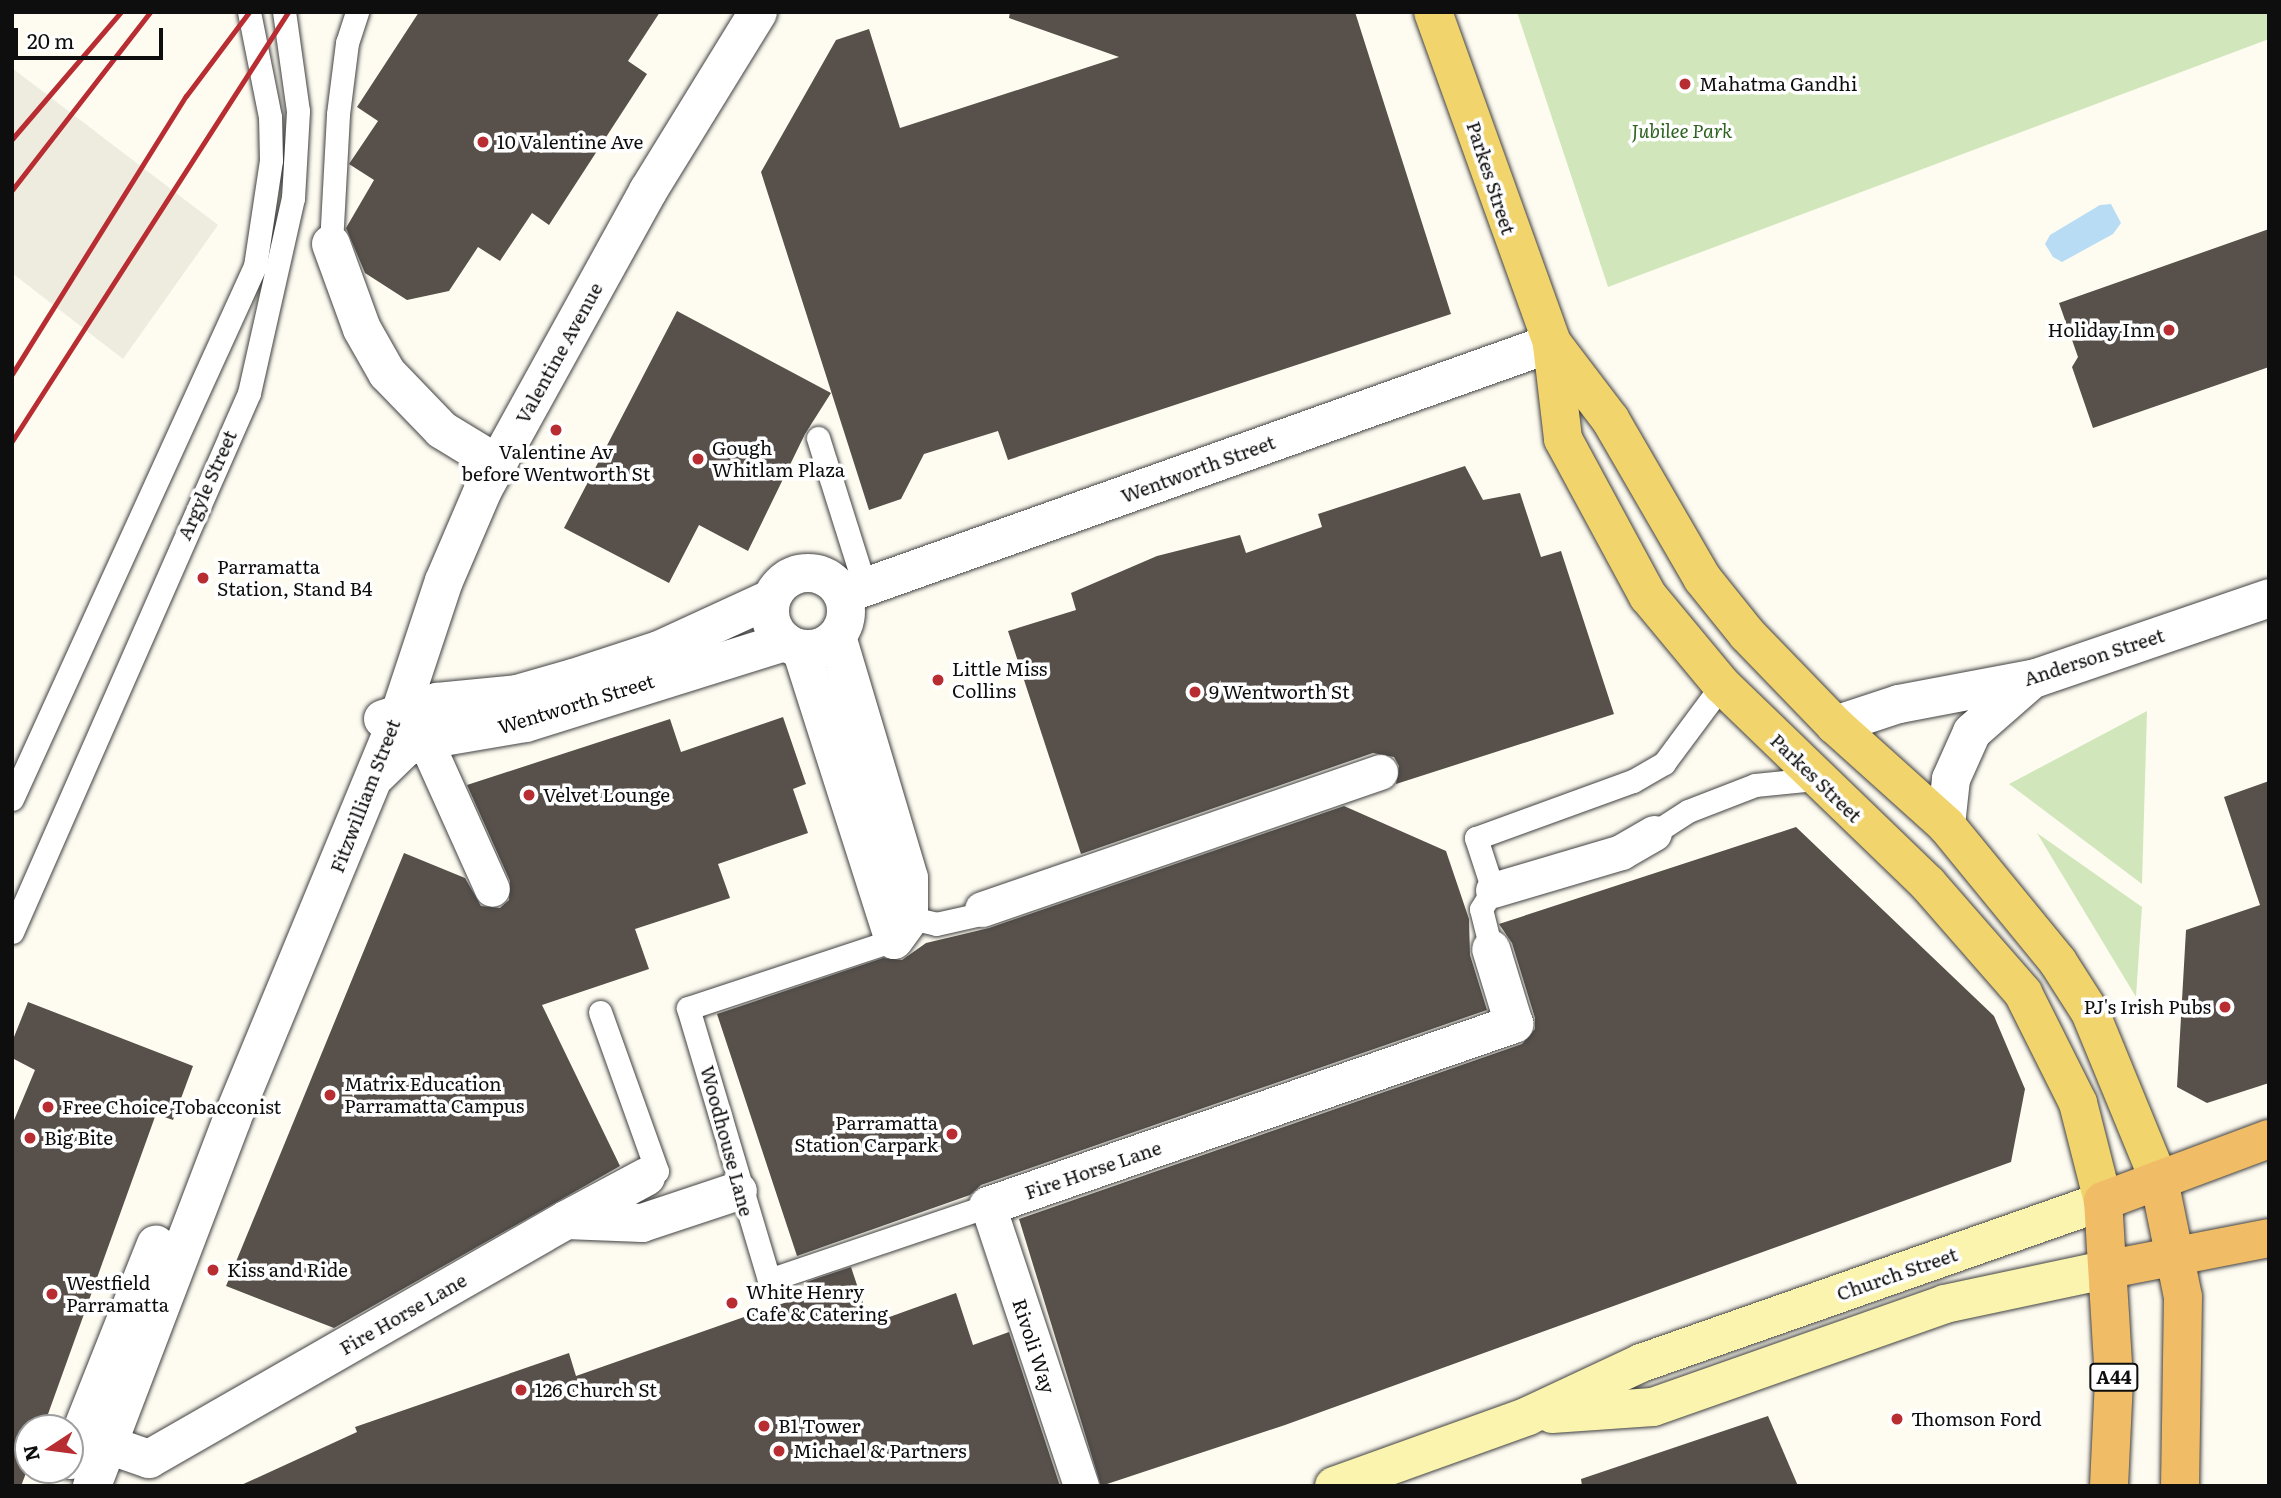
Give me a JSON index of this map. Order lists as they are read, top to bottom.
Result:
{
  "streets": {
    "highway": ["Church Street", "A44"],
    "main road": ["Parkes Street"],
    "street": [
      "Valentine Avenue",
      "Wentworth Street",
      "Anderson Street",
      "Fitzwilliam Street",
      "Fire Horse Lane",
      "Rivoli Way"
    ],
    "lane": ["Argyle Street", "Woodhouse Lane"]
  },
  "crossings": [
    ["Parkes Street", "Wentworth Street"],
    ["Parkes Street", "Anderson Street"],
    ["Parkes Street", "Church Street"],
    ["Parkes Street", "A44"],
    ["Valentine Avenue", "Wentworth Street"],
    ["Valentine Avenue", "Fitzwilliam Street"],
    ["Wentworth Street", "Fitzwilliam Street"],
    ["Fitzwilliam Street", "Fire Horse Lane"],
    ["Woodhouse Lane", "Fire Horse Lane"],
    ["Woodhouse Lane", "Rivoli Way"],
    ["Fire Horse Lane", "Rivoli Way"],
    ["Church Street", "A44"]
  ],
  "parks": ["Jubilee Park"],
  "places": [
    "Mahatma Gandhi",
    "10 Valentine Ave",
    "Holiday Inn",
    "Valentine Av before Wentworth St",
    "Gough Whitlam Plaza",
    "Parramatta Station, Stand B4",
    "Little Miss Collins",
    "9 Wentworth St",
    "Velvet Lounge",
    "PJ's Irish Pubs",
    "Matrix Education Parramatta Campus",
    "Free Choice Tobacconist",
    "Parramatta Station Carpark",
    "Big Bite",
    "Kiss and Ride",
    "Westfield Parramatta",
    "White Henry Cafe & Catering",
    "126 Church St",
    "Thomson Ford",
    "B1 Tower",
    "Michael & Partners"
  ],
  "scale_bar": "20 m",
  "north": "left"
}
